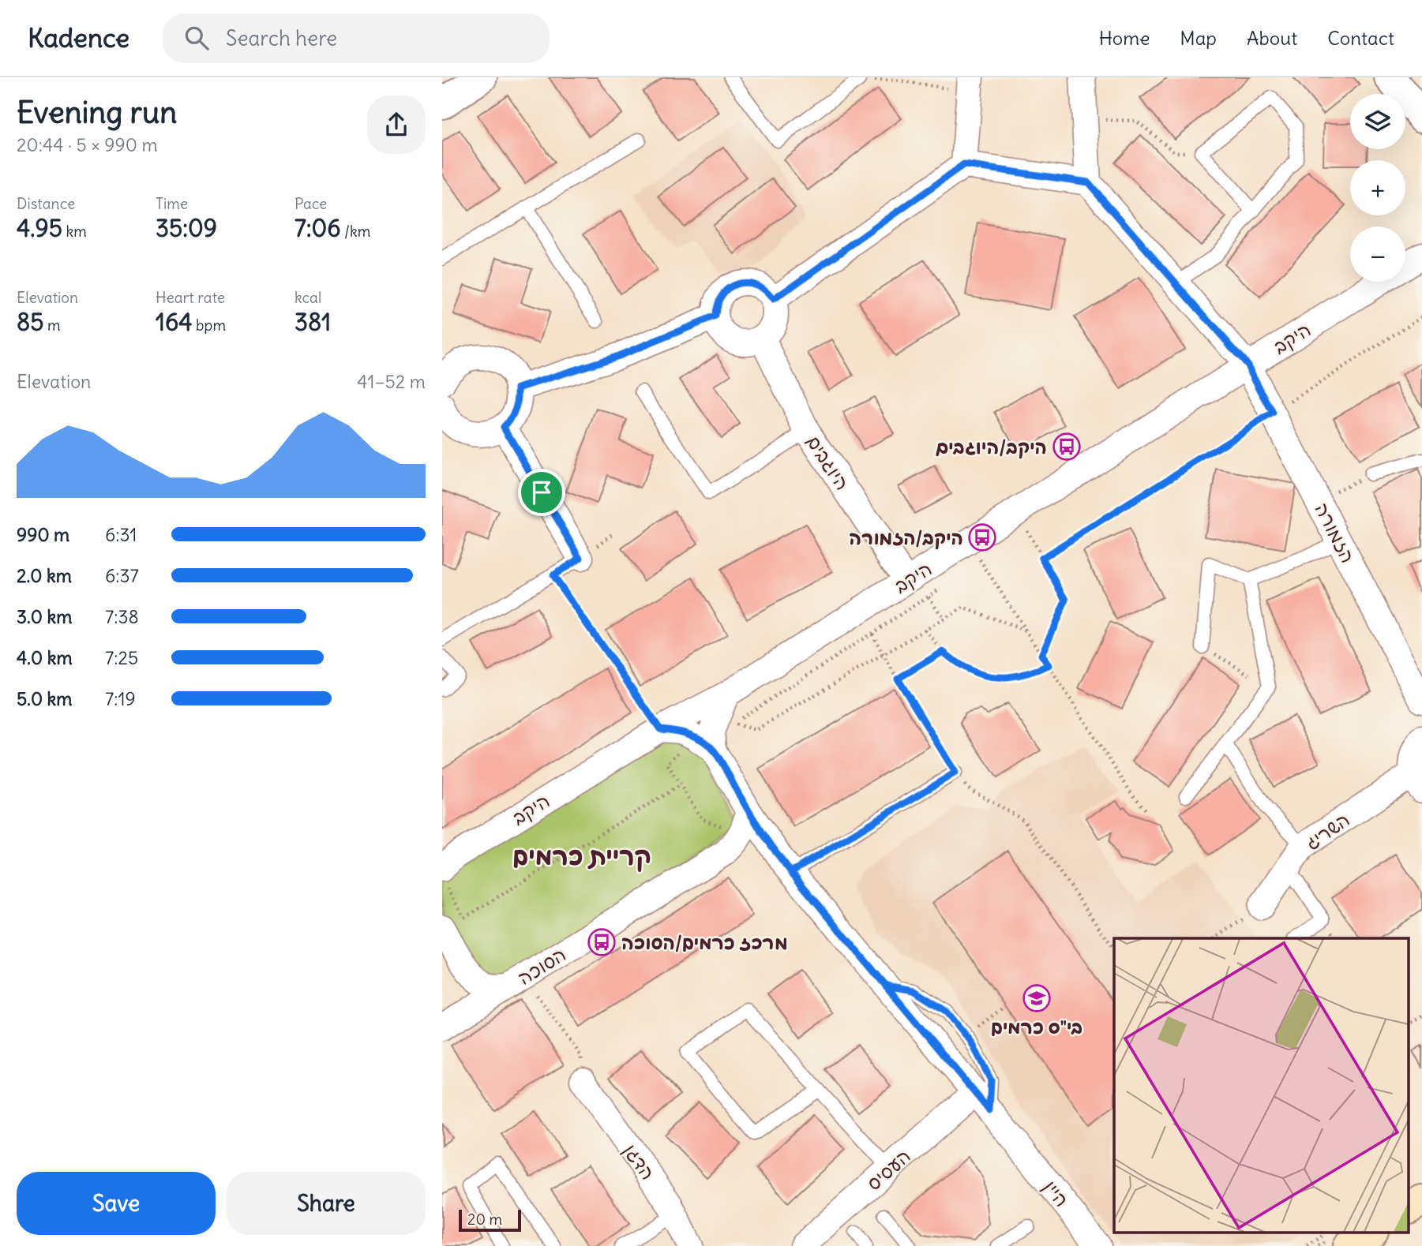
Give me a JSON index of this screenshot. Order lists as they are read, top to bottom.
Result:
{
  "streets": {
    "street": [
      "היקב",
      "היוגבים",
      "הזמורה",
      "השריג",
      "הסוכה",
      "הדגן",
      "העסיס",
      "היין"
    ]
  },
  "crossings": [
    ["היקב", "היוגבים"],
    ["היקב", "הזמורה"],
    ["הסוכה", "היין"],
    ["העסיס", "היין"]
  ],
  "districts": ["קריית כרמים"],
  "places": {
    "bus stop": ["היקב/היוגבים", "היקב/הזמורה", "מרכז כרמים/הסוכה"],
    "school or university": ["בי\"ס כרמים"]
  },
  "scale_bar": "20 m",
  "page": {
    "header": "Kadence",
    "search": "Search here",
    "nav": [
      "Home",
      "Map",
      "About",
      "Contact"
    ],
    "heading": ["Evening run", "20:44 · 5 × 990 m"],
    "map_buttons": ["+", "−"],
    "stats": [
      ["Distance", "4.95 km"],
      ["Time", "35:09"],
      ["Pace", "7:06 /km"],
      ["Elevation", "85 m"],
      ["Heart rate", "164 bpm"],
      ["kcal", "381"]
    ],
    "chart": ["Elevation", "41–52 m"],
    "list": [
      {
        "name": "990 m",
        "note": "6:31"
      },
      {
        "name": "2.0 km",
        "note": "6:37"
      },
      {
        "name": "3.0 km",
        "note": "7:38"
      },
      {
        "name": "4.0 km",
        "note": "7:25"
      },
      {
        "name": "5.0 km",
        "note": "7:19"
      }
    ],
    "buttons": ["Save", "Share"],
    "scale": "20 m"
  }
}
